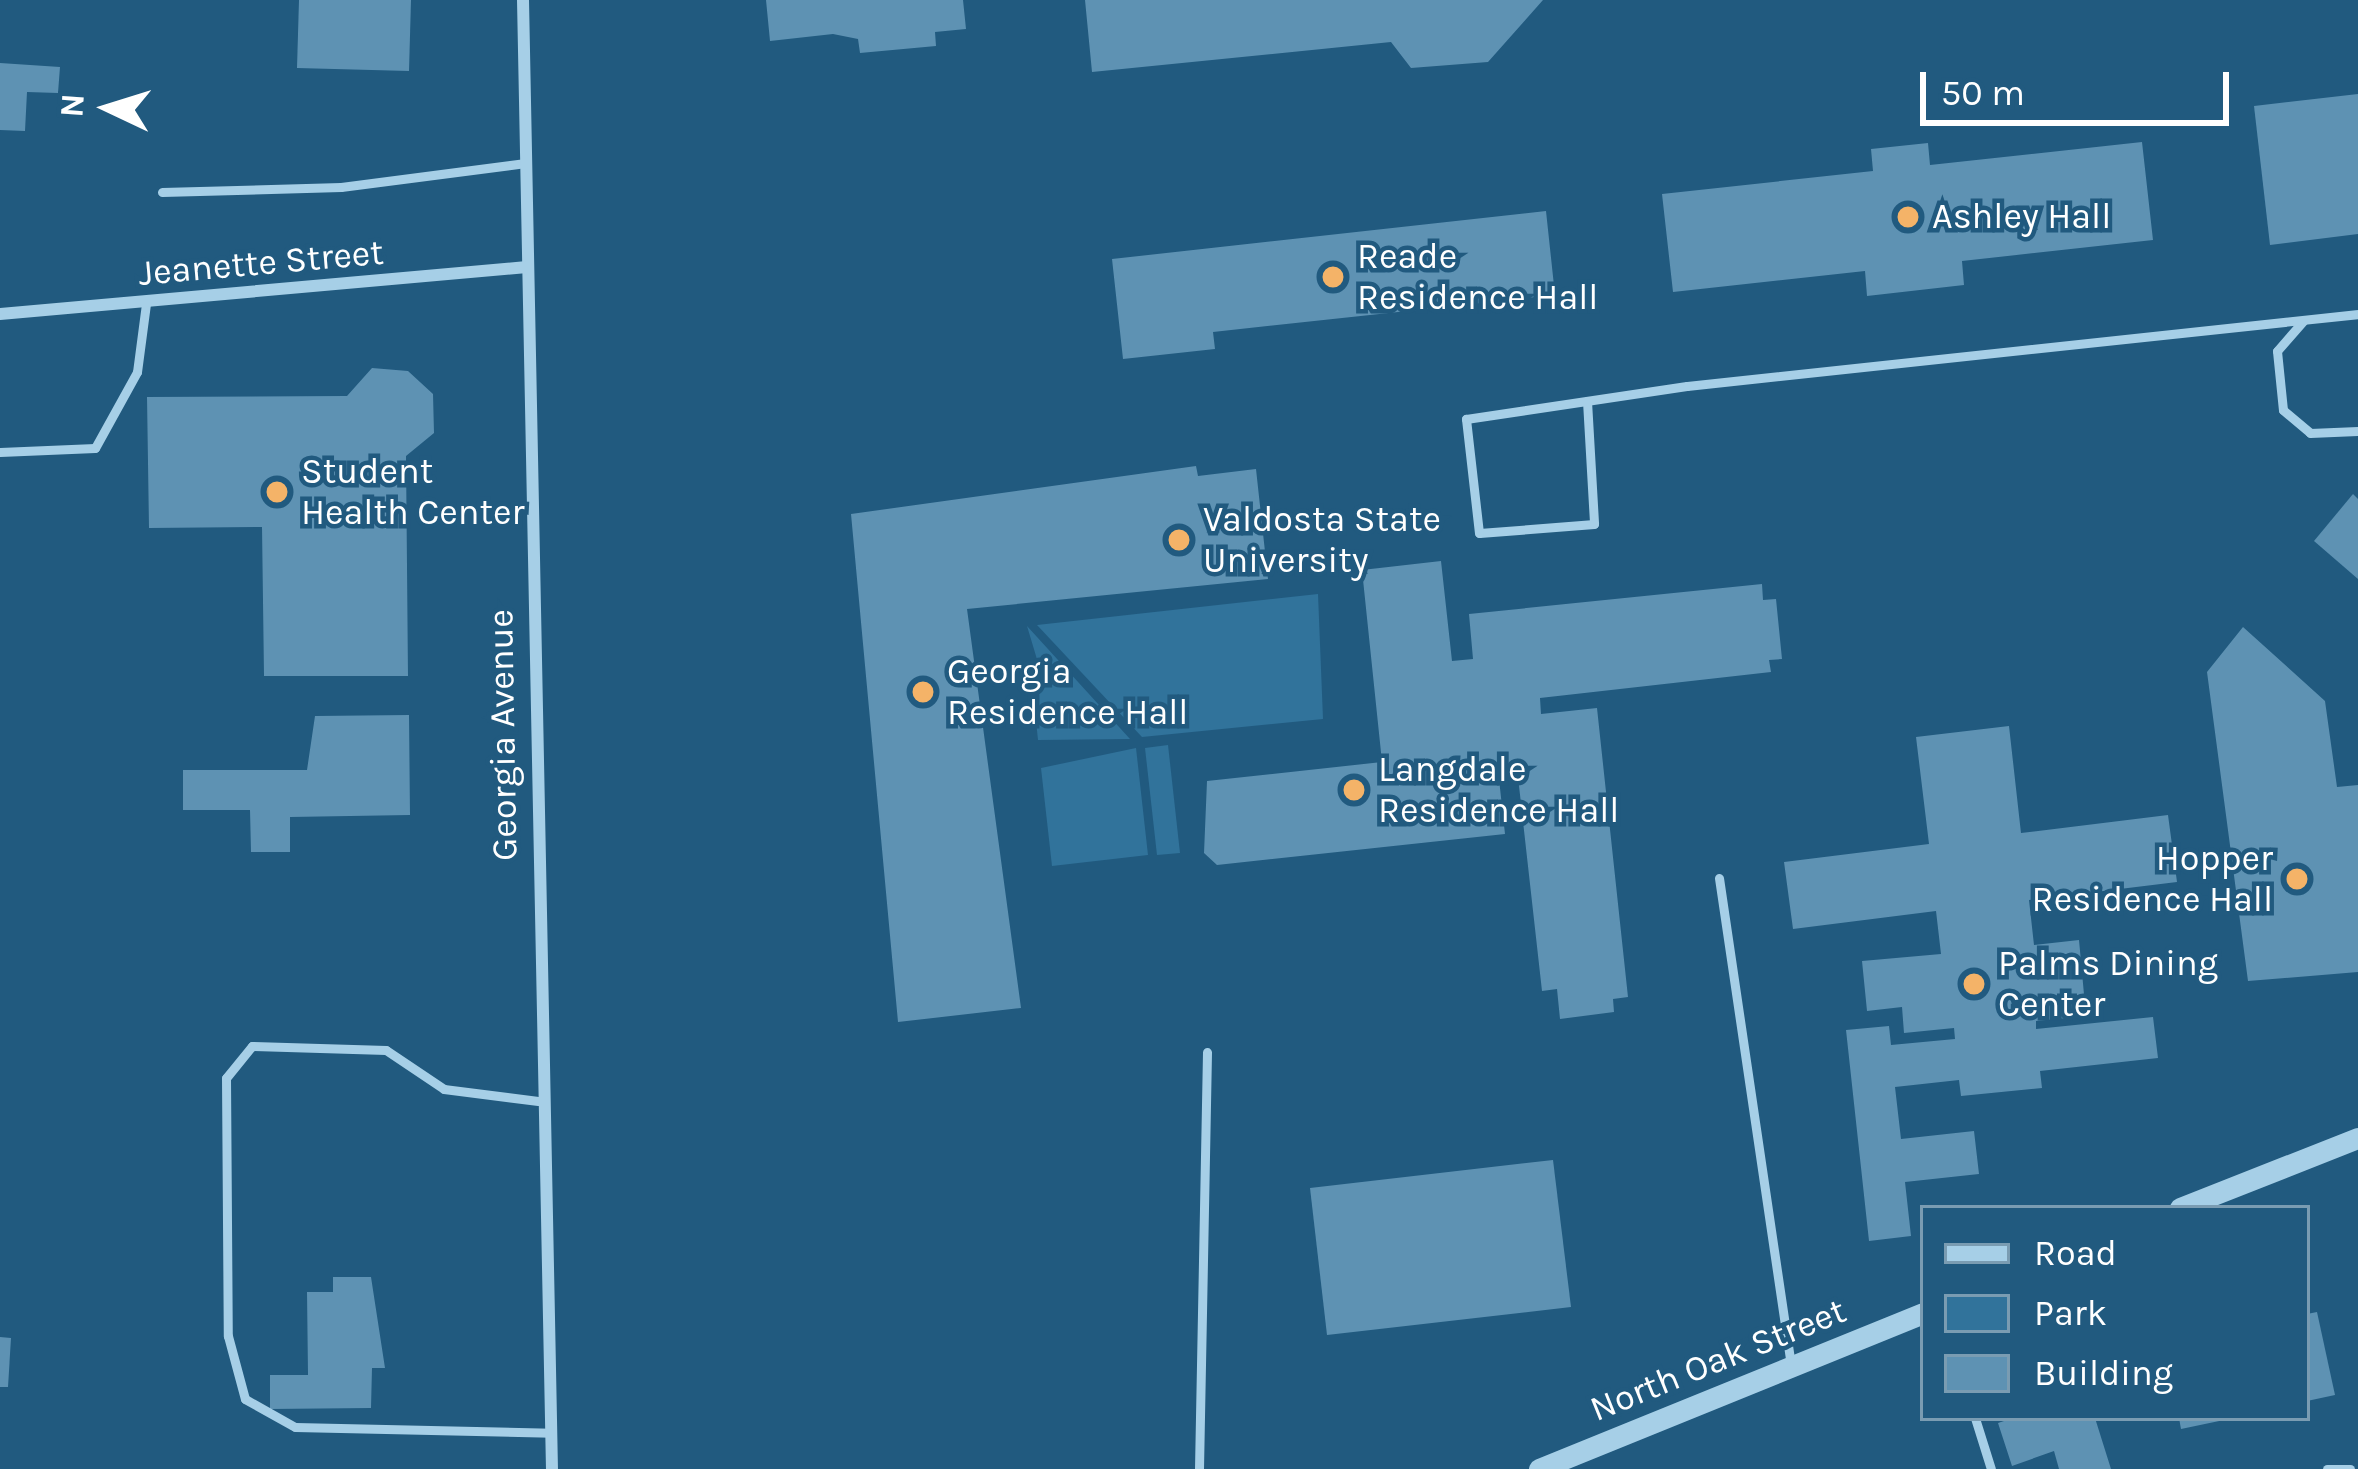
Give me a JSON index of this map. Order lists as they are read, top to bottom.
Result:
{
  "streets": {
    "street": ["Jeanette Street", "Georgia Avenue", "North Oak Street"]
  },
  "crossings": [
    ["Jeanette Street", "Georgia Avenue"]
  ],
  "places": [
    "Ashley Hall",
    "Reade Residence Hall",
    "Student Health Center",
    "Valdosta State University",
    "Georgia Residence Hall",
    "Langdale Residence Hall",
    "Hopper Residence Hall",
    "Palms Dining Center"
  ],
  "legend": ["Road", "Park", "Building"],
  "scale_bar": "50 m",
  "north": "left"
}
